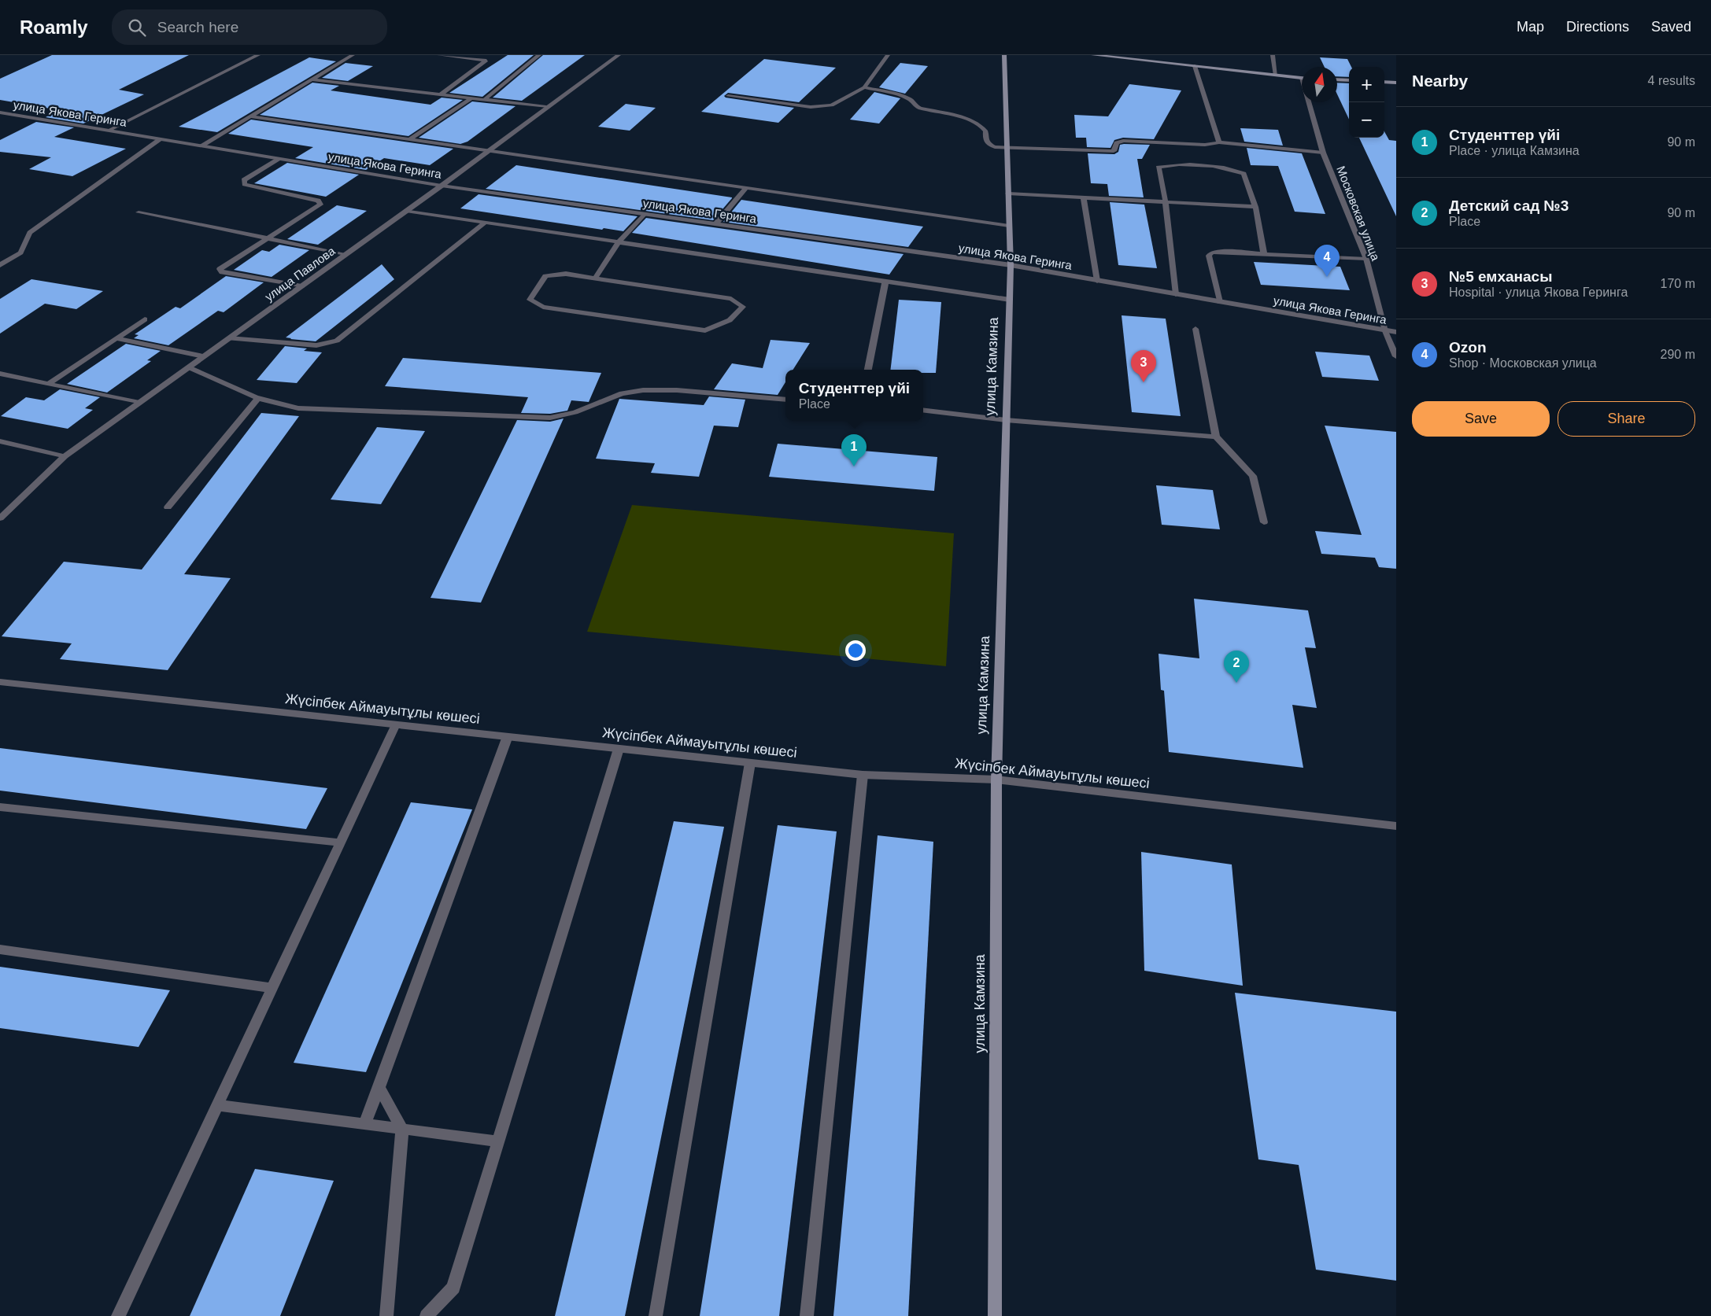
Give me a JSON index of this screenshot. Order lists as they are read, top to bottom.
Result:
{
  "streets": {
    "main road": ["улица Камзина"],
    "street": [
      "улица Якова Геринга",
      "Московская улица",
      "улица Павлова",
      "Жүсіпбек Аймауытұлы көшесі"
    ]
  },
  "crossings": [
    ["улица Якова Геринга", "Московская улица"],
    ["улица Якова Геринга", "улица Павлова"],
    ["улица Якова Геринга", "улица Камзина"],
    ["улица Камзина", "Жүсіпбек Аймауытұлы көшесі"]
  ],
  "north": "top",
  "page": {
    "header": "Roamly",
    "search": "Search here",
    "nav": ["Map", "Directions", "Saved"],
    "heading": ["Nearby", "4 results"],
    "map_buttons": ["+", "−"],
    "list": [
      {
        "mark": "1",
        "name": "Студенттер үйі",
        "note": "Place · улица Камзина",
        "value": "90 m"
      },
      {
        "mark": "2",
        "name": "Детский сад №3",
        "note": "Place",
        "value": "90 m"
      },
      {
        "mark": "3",
        "name": "№5 емханасы",
        "note": "Hospital · улица Якова Геринга",
        "value": "170 m"
      },
      {
        "mark": "4",
        "name": "Ozon",
        "note": "Shop · Московская улица",
        "value": "290 m"
      }
    ],
    "pins": [
      "4",
      "3",
      "1",
      "2"
    ],
    "popup": ["Студенттер үйі", "Place"],
    "buttons": ["Save", "Share"]
  }
}
